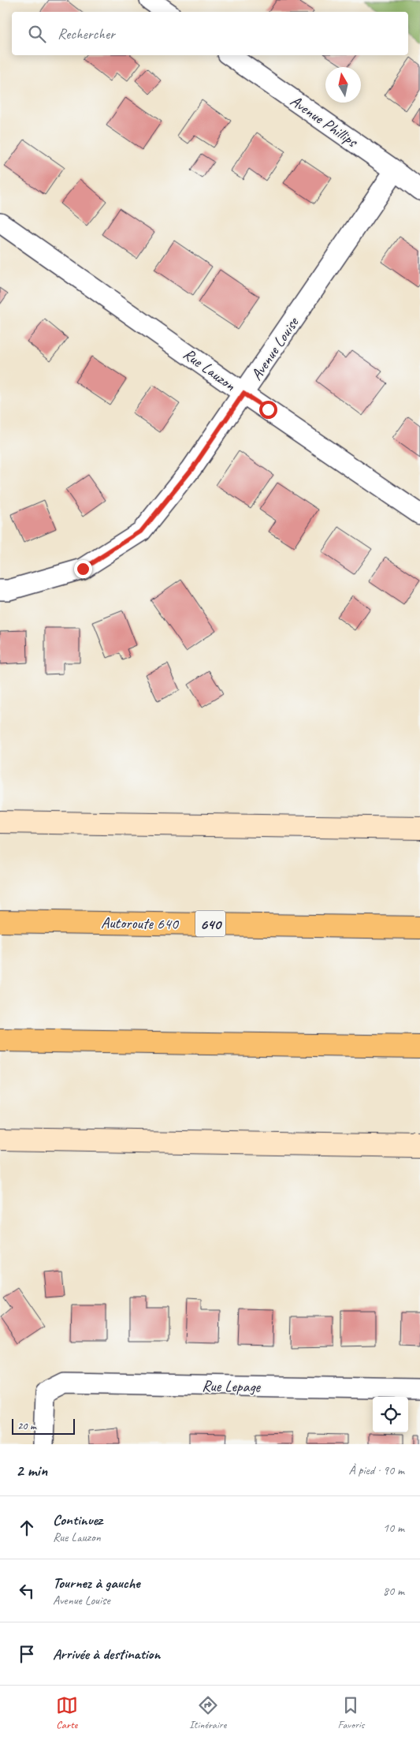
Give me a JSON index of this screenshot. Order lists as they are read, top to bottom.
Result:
{
  "streets": {
    "highway": ["Autoroute 640", "640"],
    "street": [
      "Avenue Phillips",
      "Avenue Louise",
      "Rue Lauzon",
      "Rue Lepage"
    ]
  },
  "crossings": [
    ["Avenue Phillips", "Avenue Louise"],
    ["Avenue Louise", "Rue Lauzon"]
  ],
  "scale_bar": "20 m",
  "north": "top",
  "page": {
    "search": "Rechercher",
    "scale": "20 m",
    "heading": ["2 min", "À pied · 90 m"],
    "list": [
      ["Continuez", "Rue Lauzon", "10 m"],
      ["Tournez à gauche", "Avenue Louise", "80 m"],
      "Arrivée à destination"
    ],
    "nav": ["Carte", "Itinéraire", "Favoris"]
  }
}
